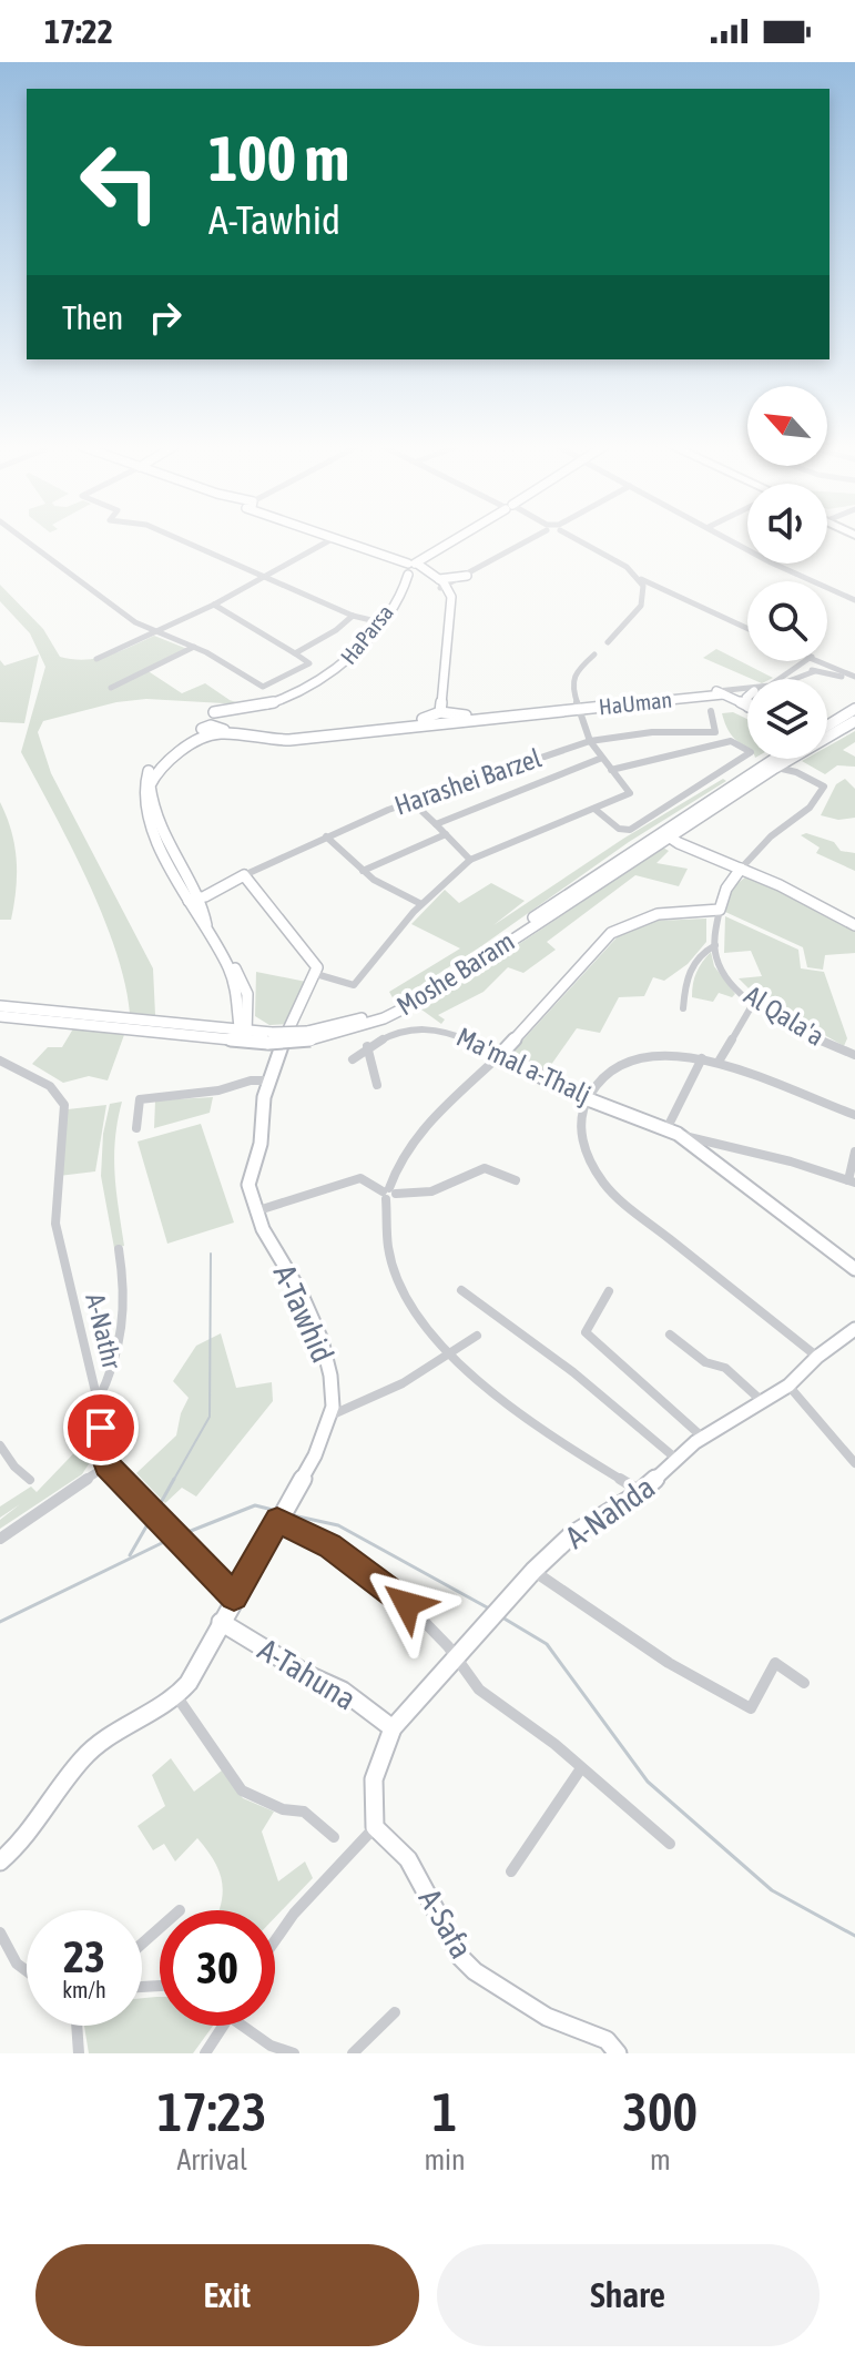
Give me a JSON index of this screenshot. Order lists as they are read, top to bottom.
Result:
{
  "streets": {
    "street": [
      "HaParsa",
      "HaUman",
      "Harashei Barzel",
      "Moshe Baram",
      "Al Qala'a",
      "Ma'mal a-Thalj",
      "A-Tawhid",
      "A-Nathr",
      "A-Nahda",
      "A-Tahuna",
      "A-Safa"
    ]
  },
  "crossings": [
    ["HaParsa", "HaUman"],
    ["A-Tawhid", "A-Tahuna"],
    ["A-Nahda", "A-Tahuna"]
  ],
  "north": "top left",
  "page": {
    "status": "17:22",
    "turn": ["100 m", "A-Tawhid"],
    "then": "Then",
    "speed": "23 km/h",
    "limit": "30",
    "eta": [
      "17:23",
      "Arrival",
      "1",
      "min",
      "300",
      "m"
    ],
    "buttons": ["Exit", "Share"]
  }
}
